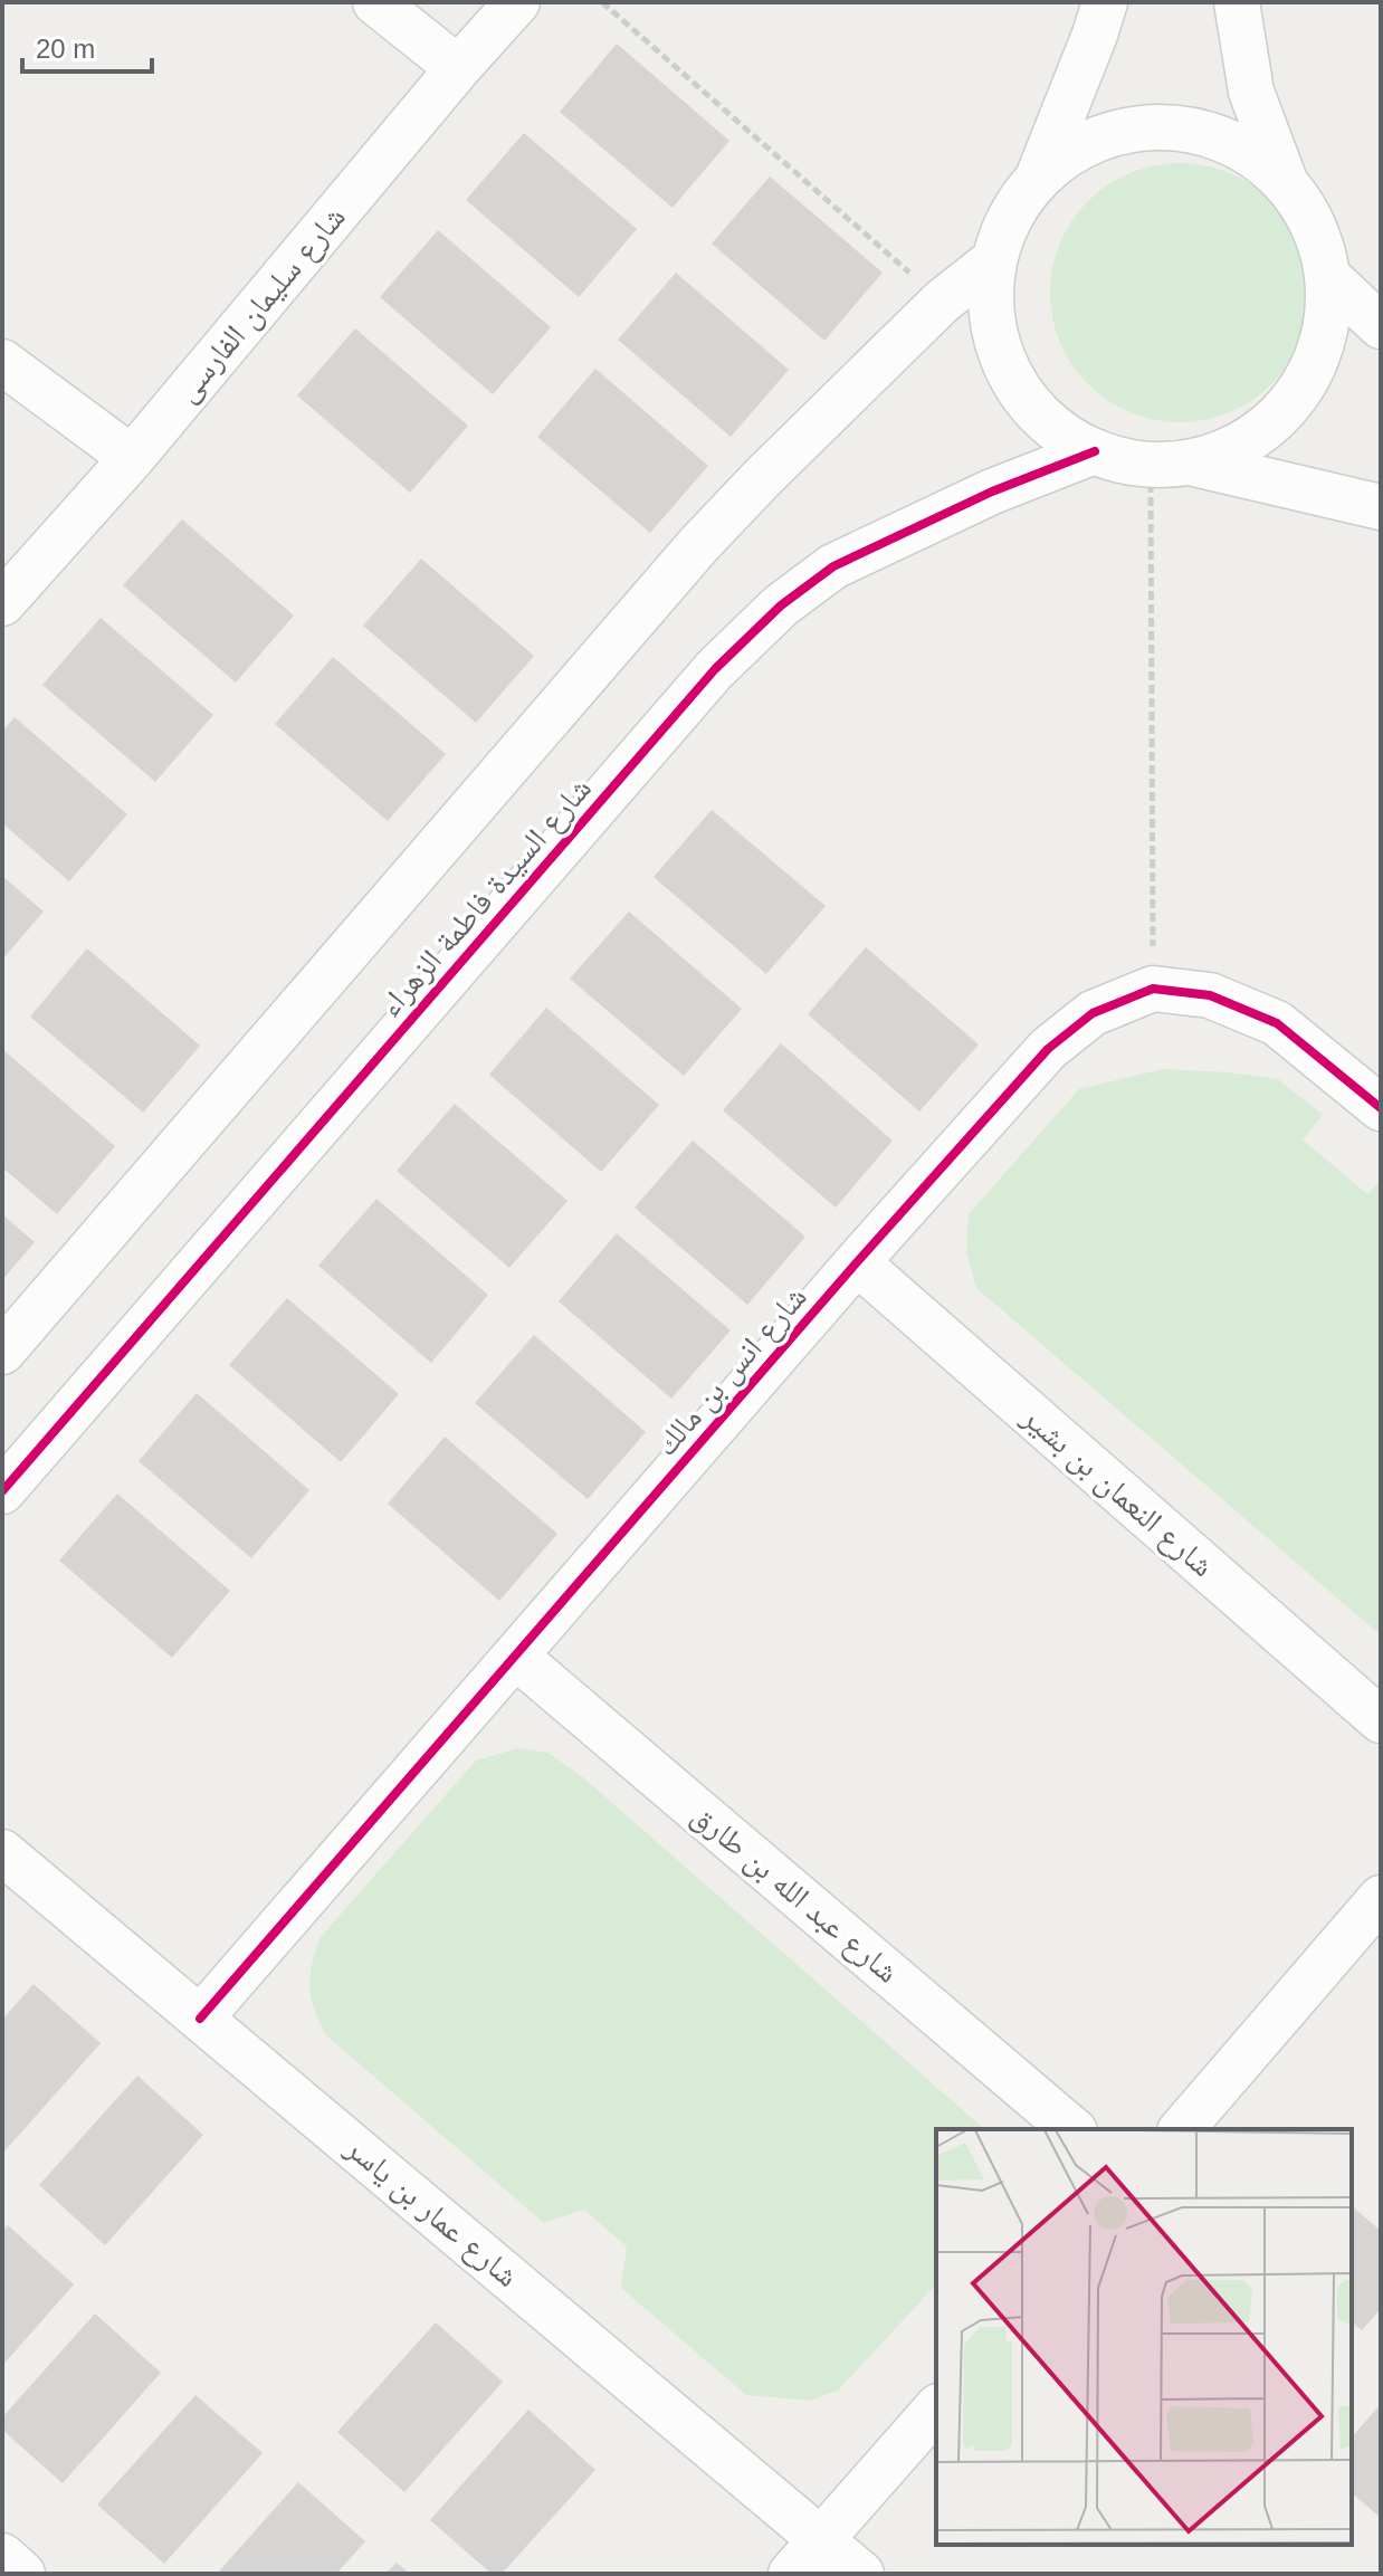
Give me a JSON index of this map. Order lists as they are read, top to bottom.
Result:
{
  "streets": {
    "street": [
      "شارع سليمان الفارسى",
      "شارع السيدة فاطمة الزهراء",
      "شارع انس بن مالك",
      "شارع النعمان بن بشير",
      "شارع عبد الله بن طارق",
      "شارع عمار بن ياسر"
    ]
  },
  "crossings": [
    ["شارع انس بن مالك", "شارع النعمان بن بشير"],
    ["شارع انس بن مالك", "شارع عبد الله بن طارق"],
    ["شارع انس بن مالك", "شارع عمار بن ياسر"]
  ],
  "scale_bar": "20 m"
}
